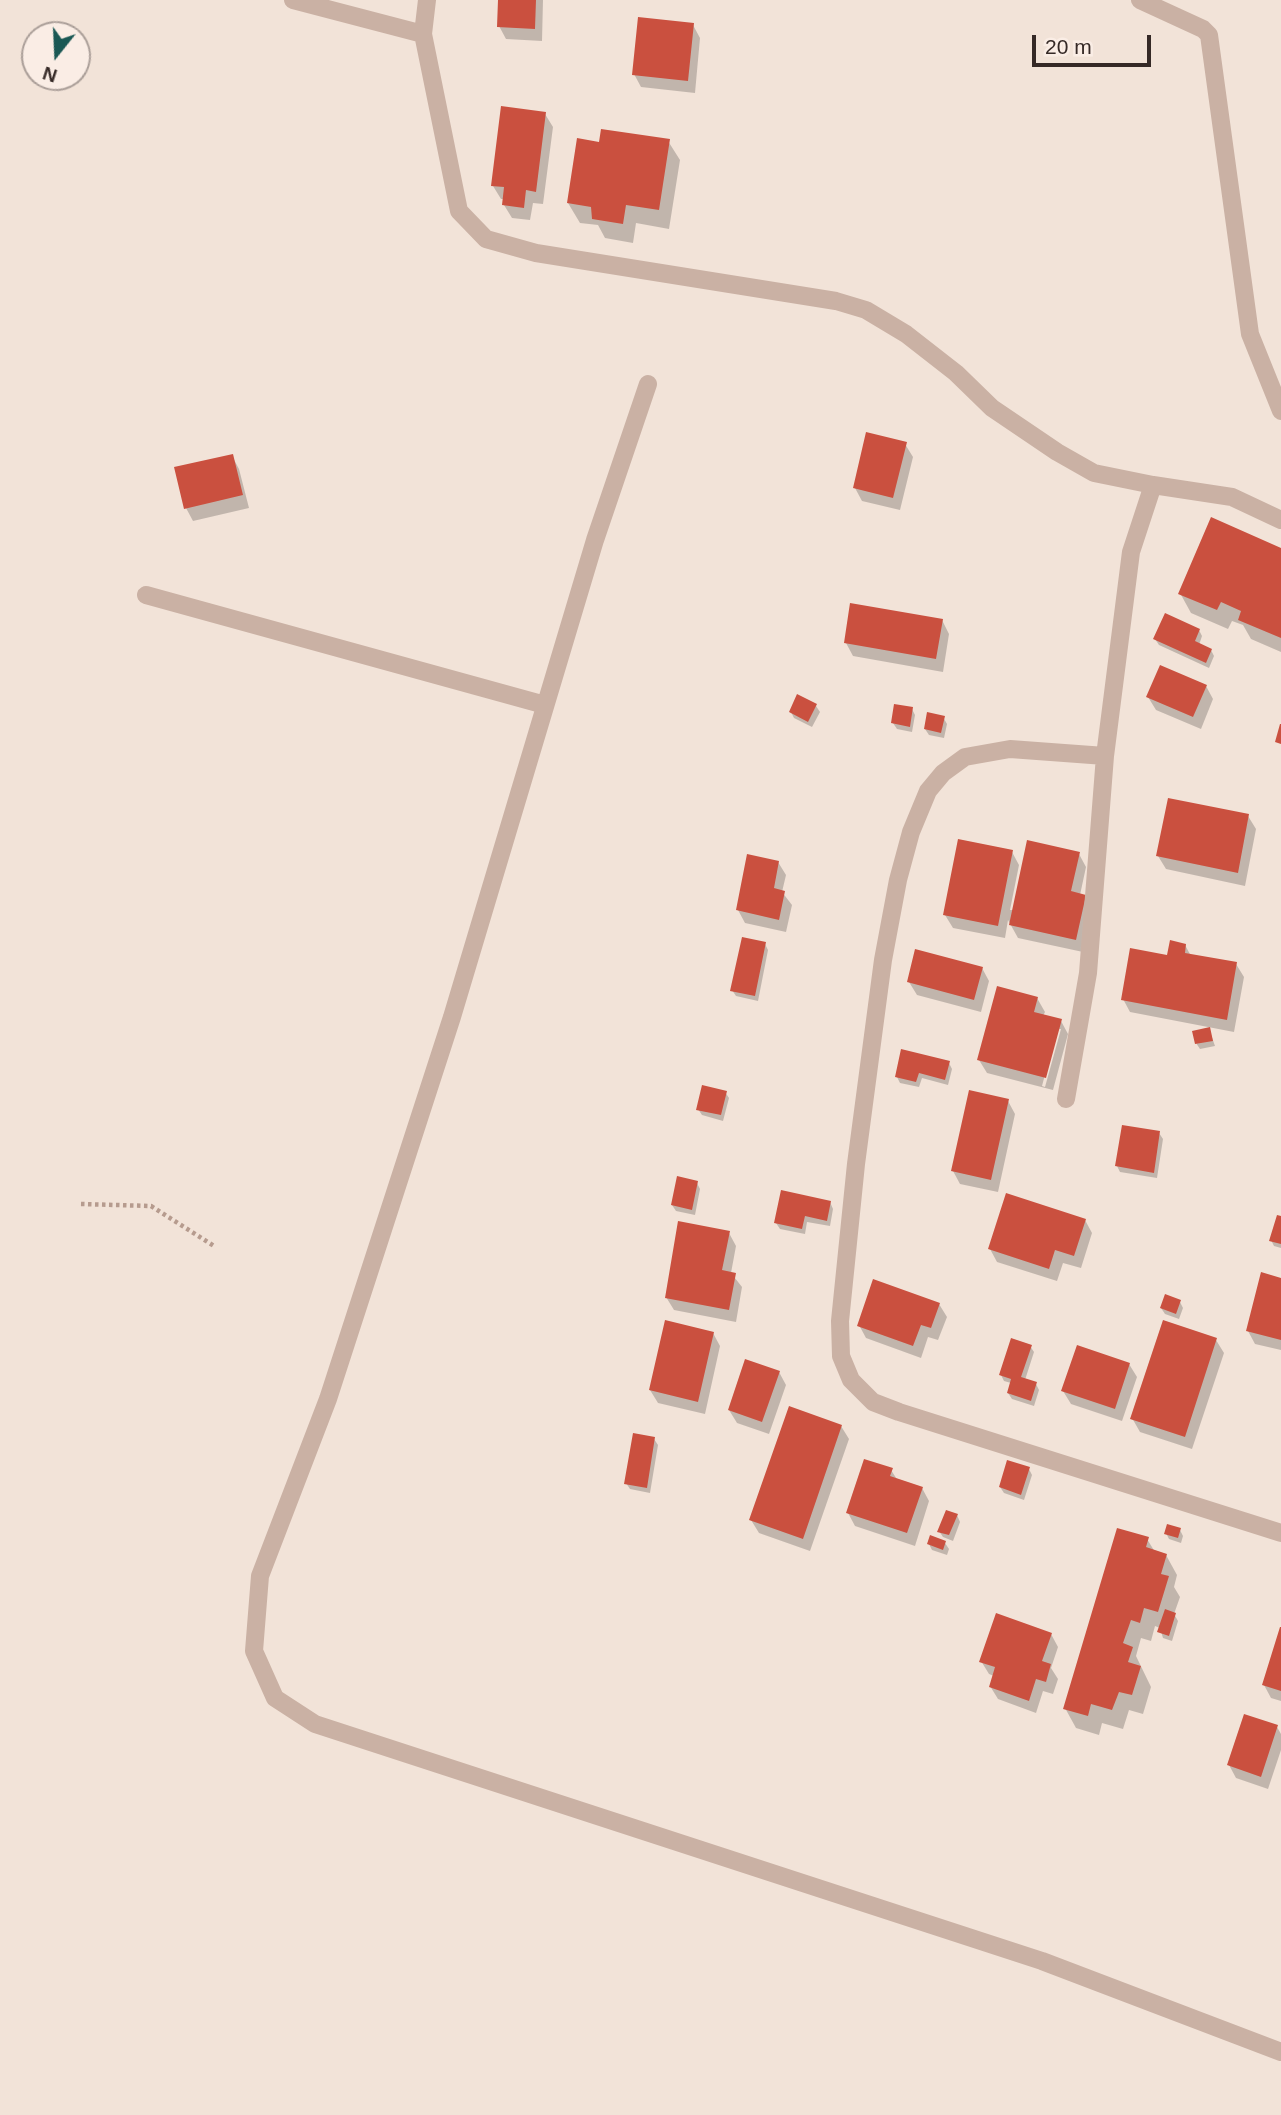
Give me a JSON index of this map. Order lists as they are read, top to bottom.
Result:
{
  "scale_bar": "20 m",
  "north": "bottom"
}
